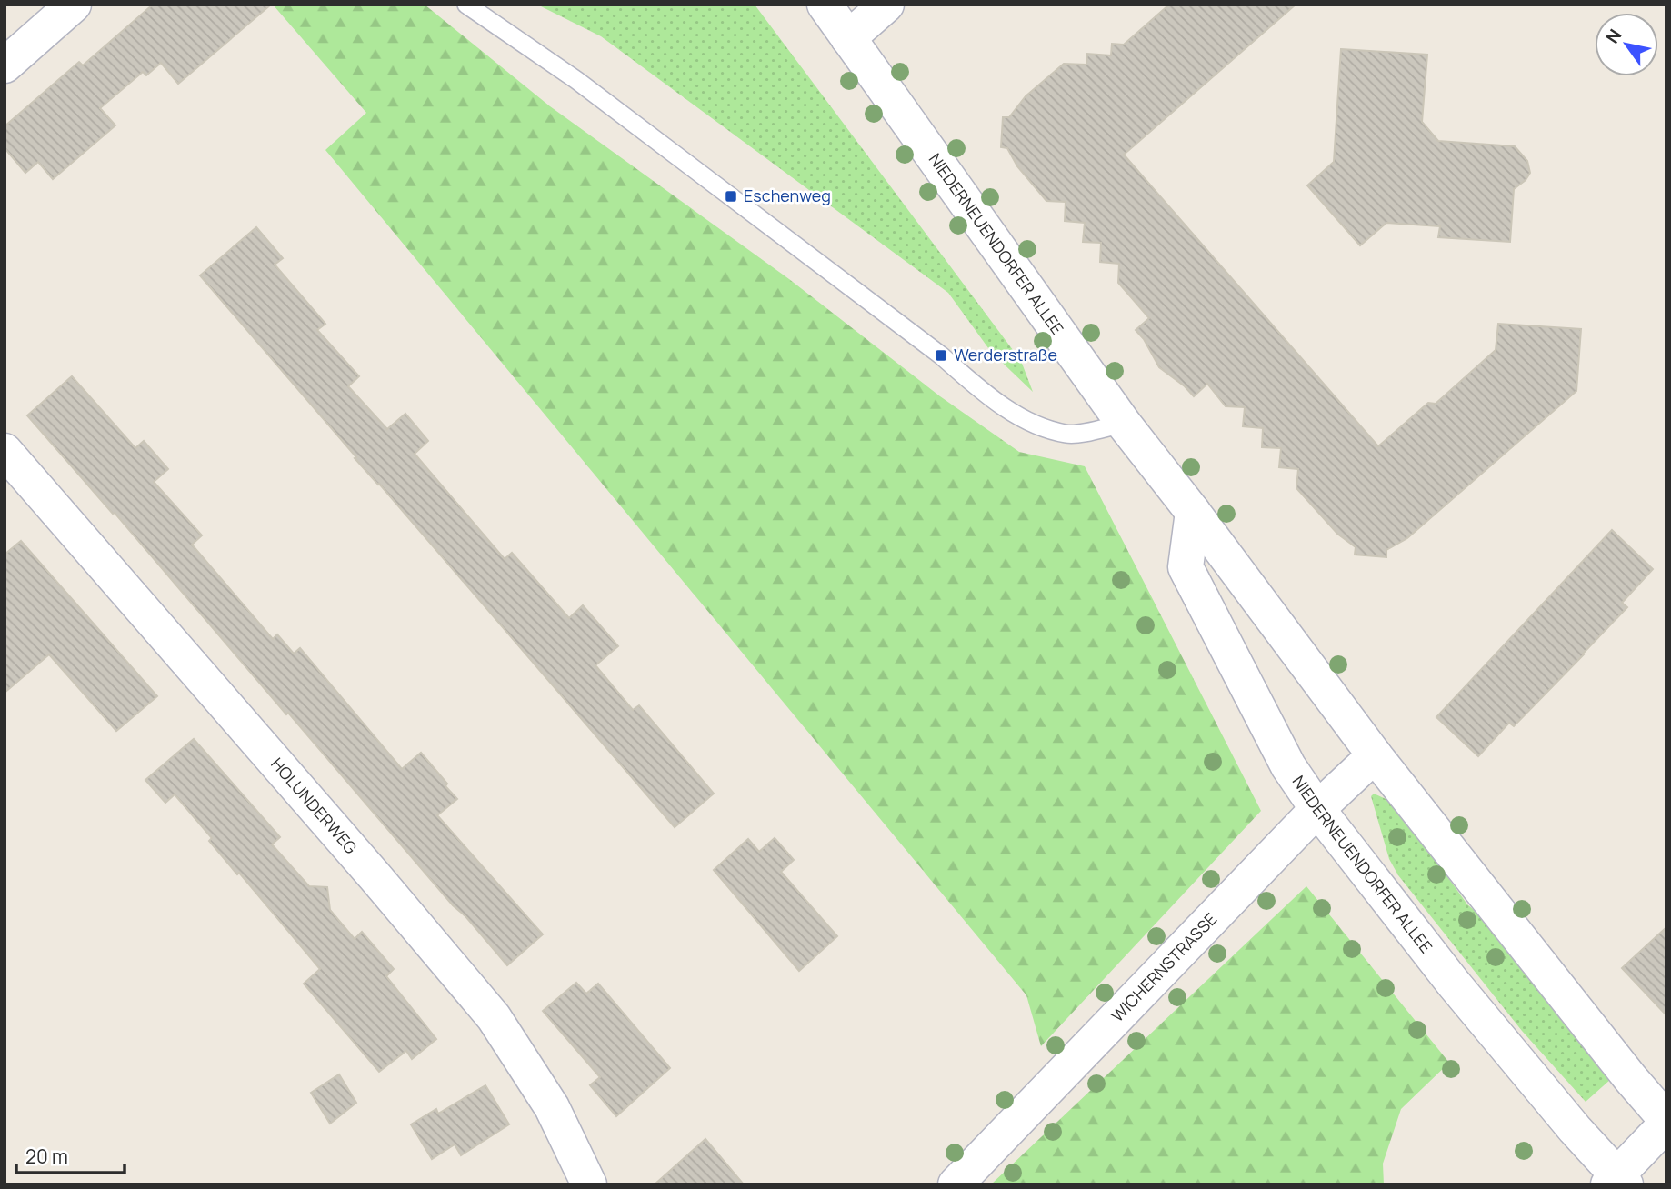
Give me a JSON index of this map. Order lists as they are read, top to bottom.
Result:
{
  "streets": {
    "main road": ["NIEDERNEUENDORFER ALLEE", "HOLUNDERWEG", "WICHERNSTRASSE"]
  },
  "crossings": [
    ["NIEDERNEUENDORFER ALLEE", "WICHERNSTRASSE"]
  ],
  "places": {
    "transit": ["Eschenweg", "Werderstraße"]
  },
  "scale_bar": "20 m",
  "north": "top left"
}
